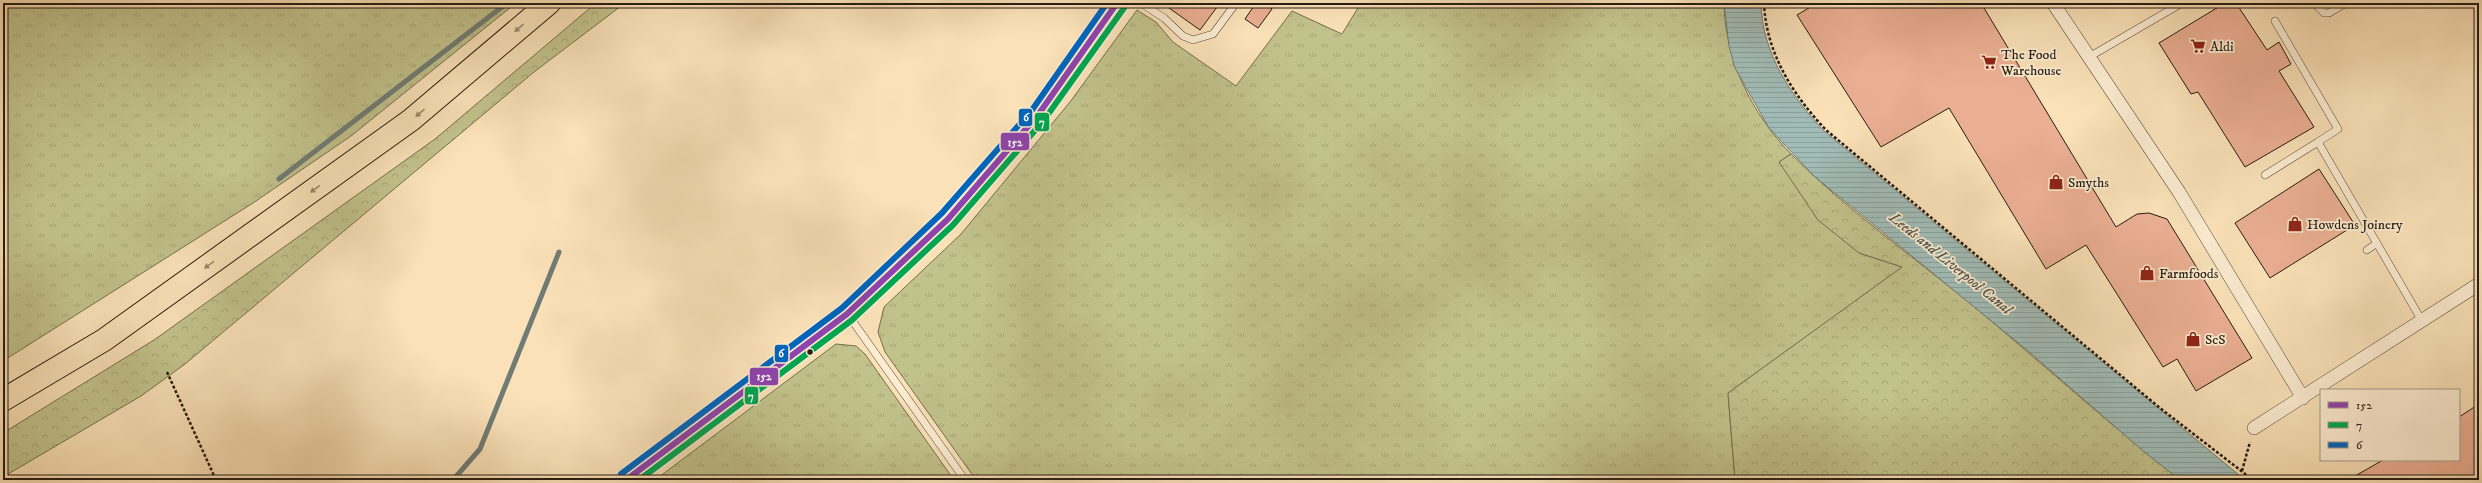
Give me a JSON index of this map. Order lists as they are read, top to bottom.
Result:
{
  "water": ["Leeds and Liverpool Canal"],
  "places": {
    "supermarket": ["Aldi", "The Food Warehouse"],
    "shop": [
      "Smyths",
      "Howdens Joinery",
      "Farmfoods",
      "ScS"
    ]
  },
  "lines": ["transit line 152", "transit line 6", "transit line 7"],
  "legend": ["152", "7", "6"]
}
